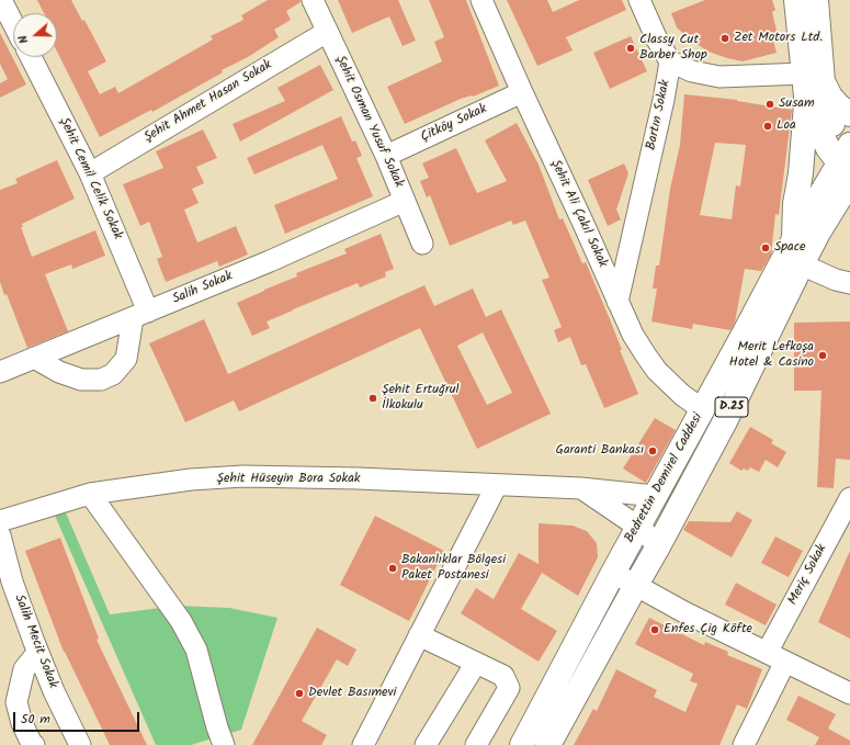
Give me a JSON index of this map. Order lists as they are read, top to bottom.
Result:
{
  "streets": {
    "main road": ["D.25", "Bedrettin Demirel Caddesi"],
    "street": [
      "Şehit Ahmet Hasan Sokak",
      "Bartın Sokak",
      "Şehit Osman Yusuf Sokak",
      "Çitköy Sokak",
      "Şehit Cemil Celik Sokak",
      "Şehit Ali Çakıl Sokak",
      "Salih Sokak",
      "Şehit Hüseyin Bora Sokak",
      "Meriç Sokak",
      "Salih Mecit Sokak"
    ]
  },
  "crossings": [
    ["Şehit Ahmet Hasan Sokak", "Şehit Osman Yusuf Sokak"],
    ["Şehit Ahmet Hasan Sokak", "Şehit Cemil Celik Sokak"],
    ["Bartın Sokak", "Şehit Ali Çakıl Sokak"],
    ["Şehit Osman Yusuf Sokak", "Çitköy Sokak"],
    ["Şehit Osman Yusuf Sokak", "Salih Sokak"],
    ["Çitköy Sokak", "Şehit Ali Çakıl Sokak"],
    ["Şehit Cemil Celik Sokak", "Salih Sokak"],
    ["Şehit Ali Çakıl Sokak", "Bedrettin Demirel Caddesi"],
    ["Bedrettin Demirel Caddesi", "Şehit Hüseyin Bora Sokak"]
  ],
  "places": [
    "Zet Motors Ltd.",
    "Classy Cut Barber Shop",
    "Susam",
    "Loa",
    "Space",
    "Merit Lefkoşa Hotel & Casino",
    "Şehit Ertuğrul İlkokulu",
    "Garanti Bankası",
    "Bakanlıklar Bölgesi Paket Postanesi",
    "Enfes Çig Köfte",
    "Devlet Basımevi"
  ],
  "scale_bar": "50 m",
  "north": "left"
}
